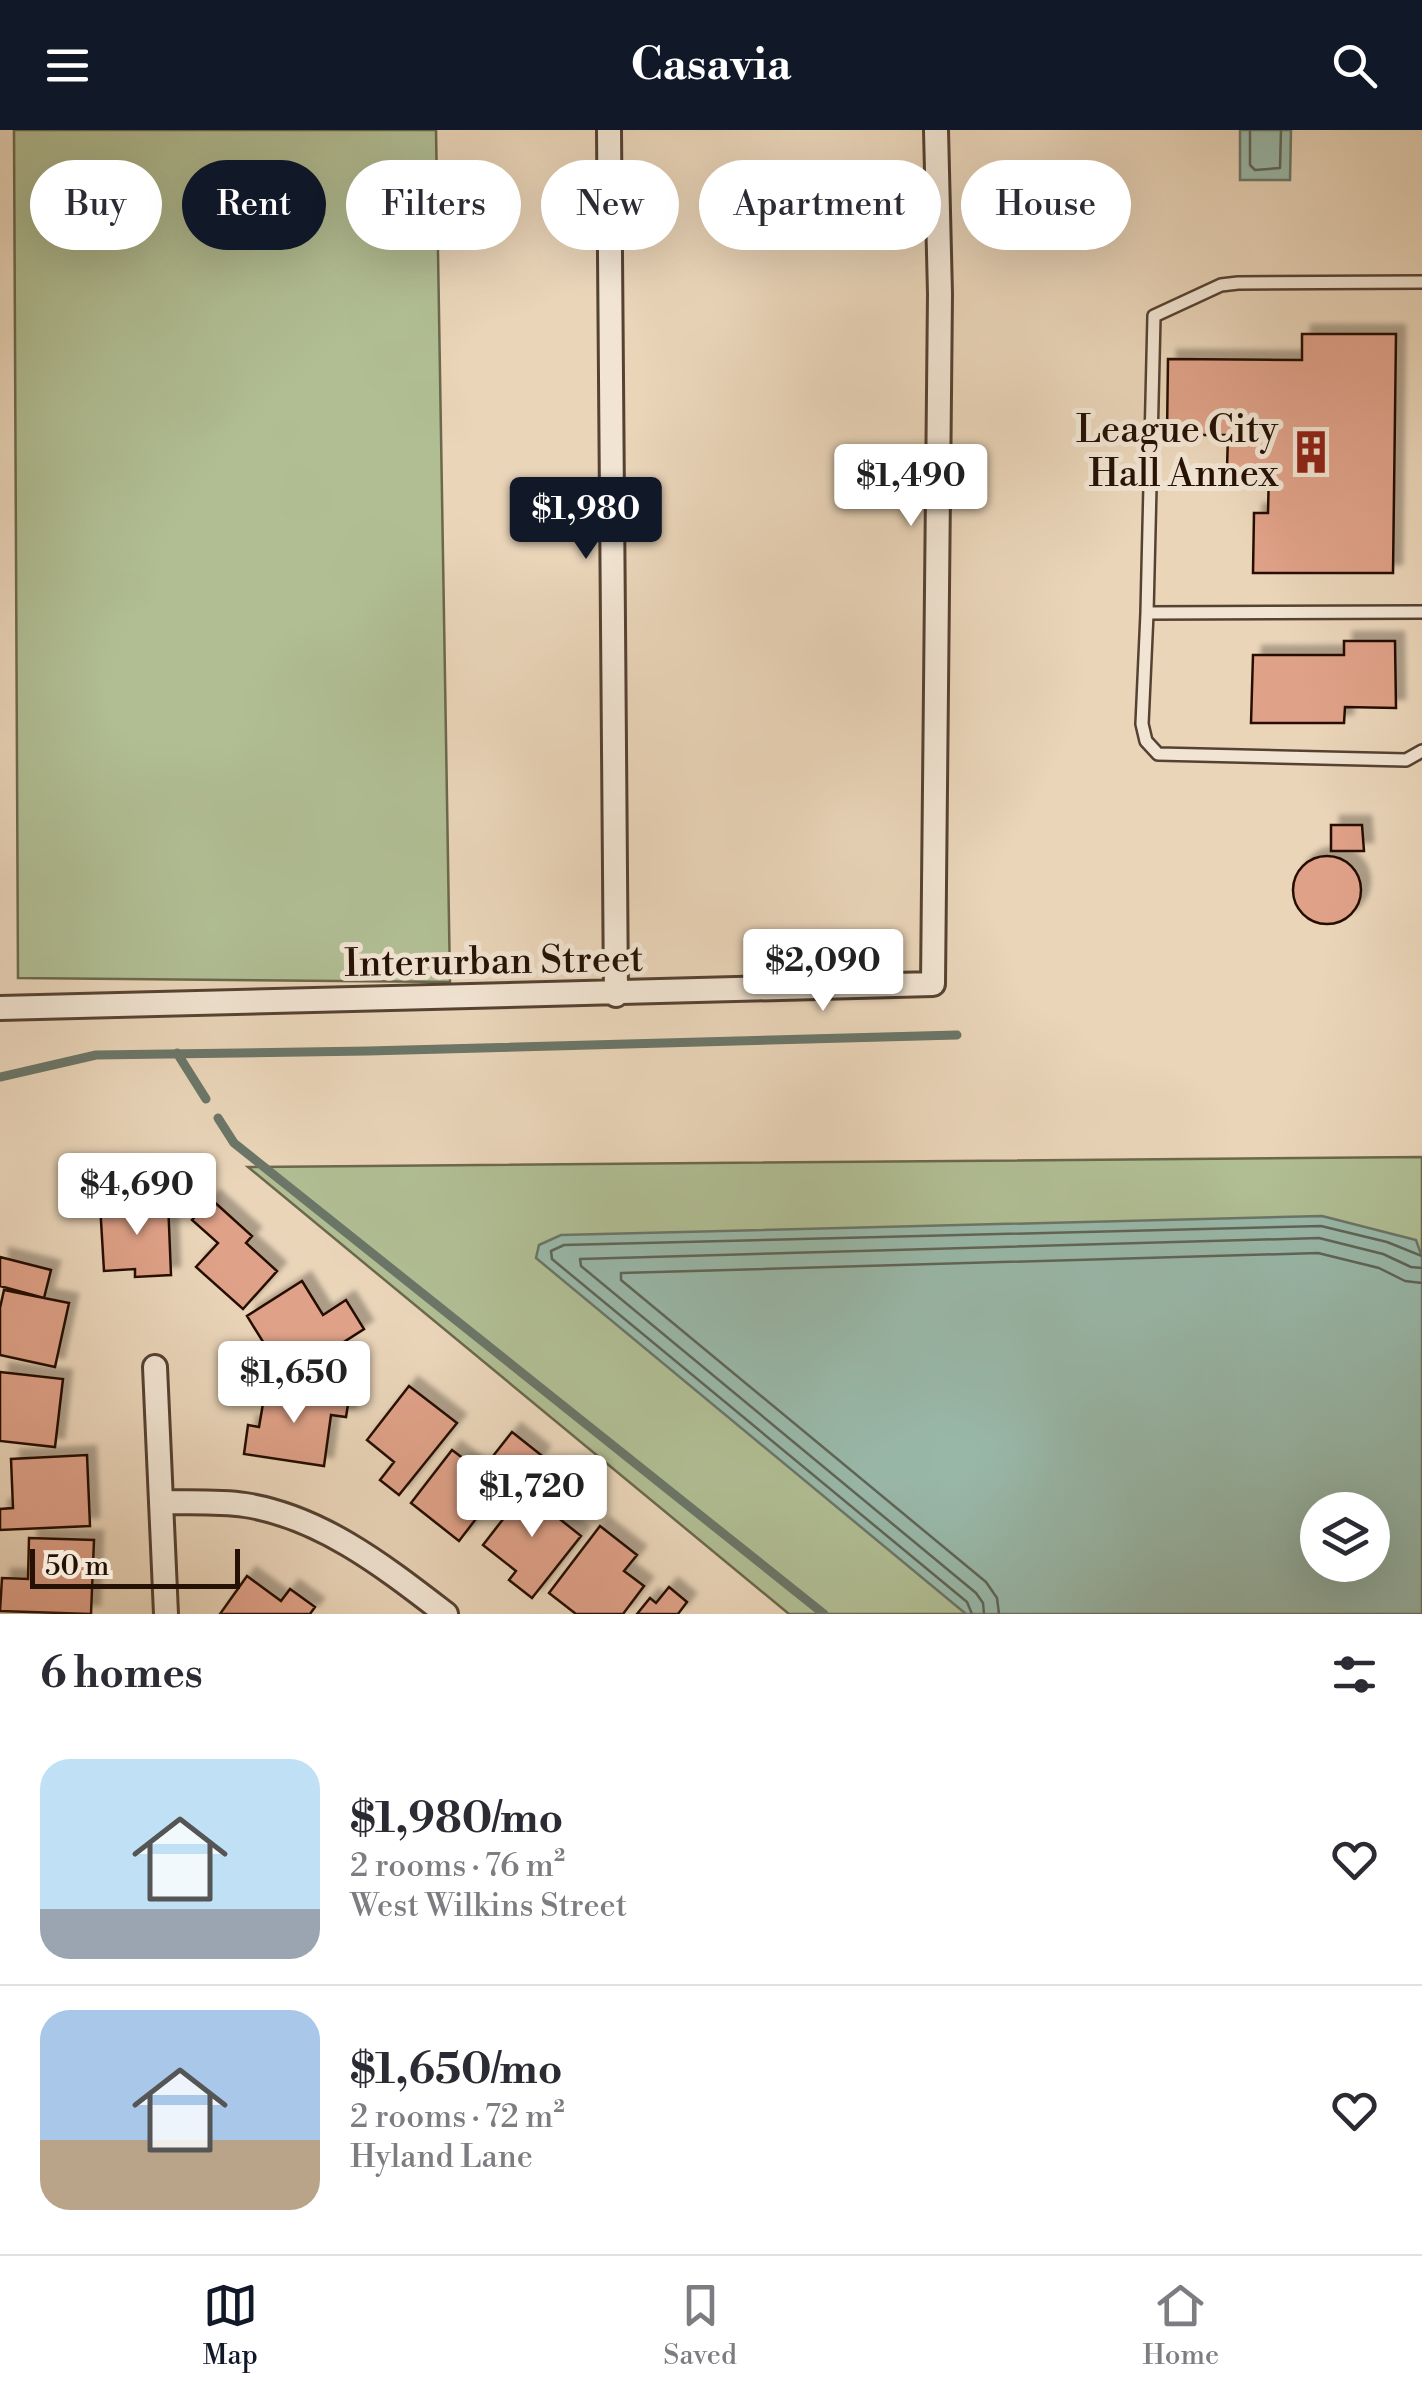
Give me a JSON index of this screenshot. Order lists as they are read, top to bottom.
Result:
{
  "streets": {
    "street": ["Interurban Street"]
  },
  "places": {
    "building": ["League City Hall Annex"]
  },
  "scale_bar": "50 m",
  "page": {
    "header": "Casavia",
    "chip": [
      "Buy",
      "Rent",
      "Filters",
      "New",
      "Apartment",
      "House"
    ],
    "price": [
      "$1,490",
      "$1,980",
      "$2,090",
      "$4,690",
      "$1,650",
      "$1,720"
    ],
    "scale": "50 m",
    "heading": "6 homes",
    "list": [
      {
        "name": "$1,980/mo",
        "note": "2 rooms · 76 m² · West Wilkins Street"
      },
      {
        "name": "$1,650/mo",
        "note": "2 rooms · 72 m² · Hyland Lane"
      }
    ],
    "tabs": ["Map", "Saved", "Home"]
  }
}
